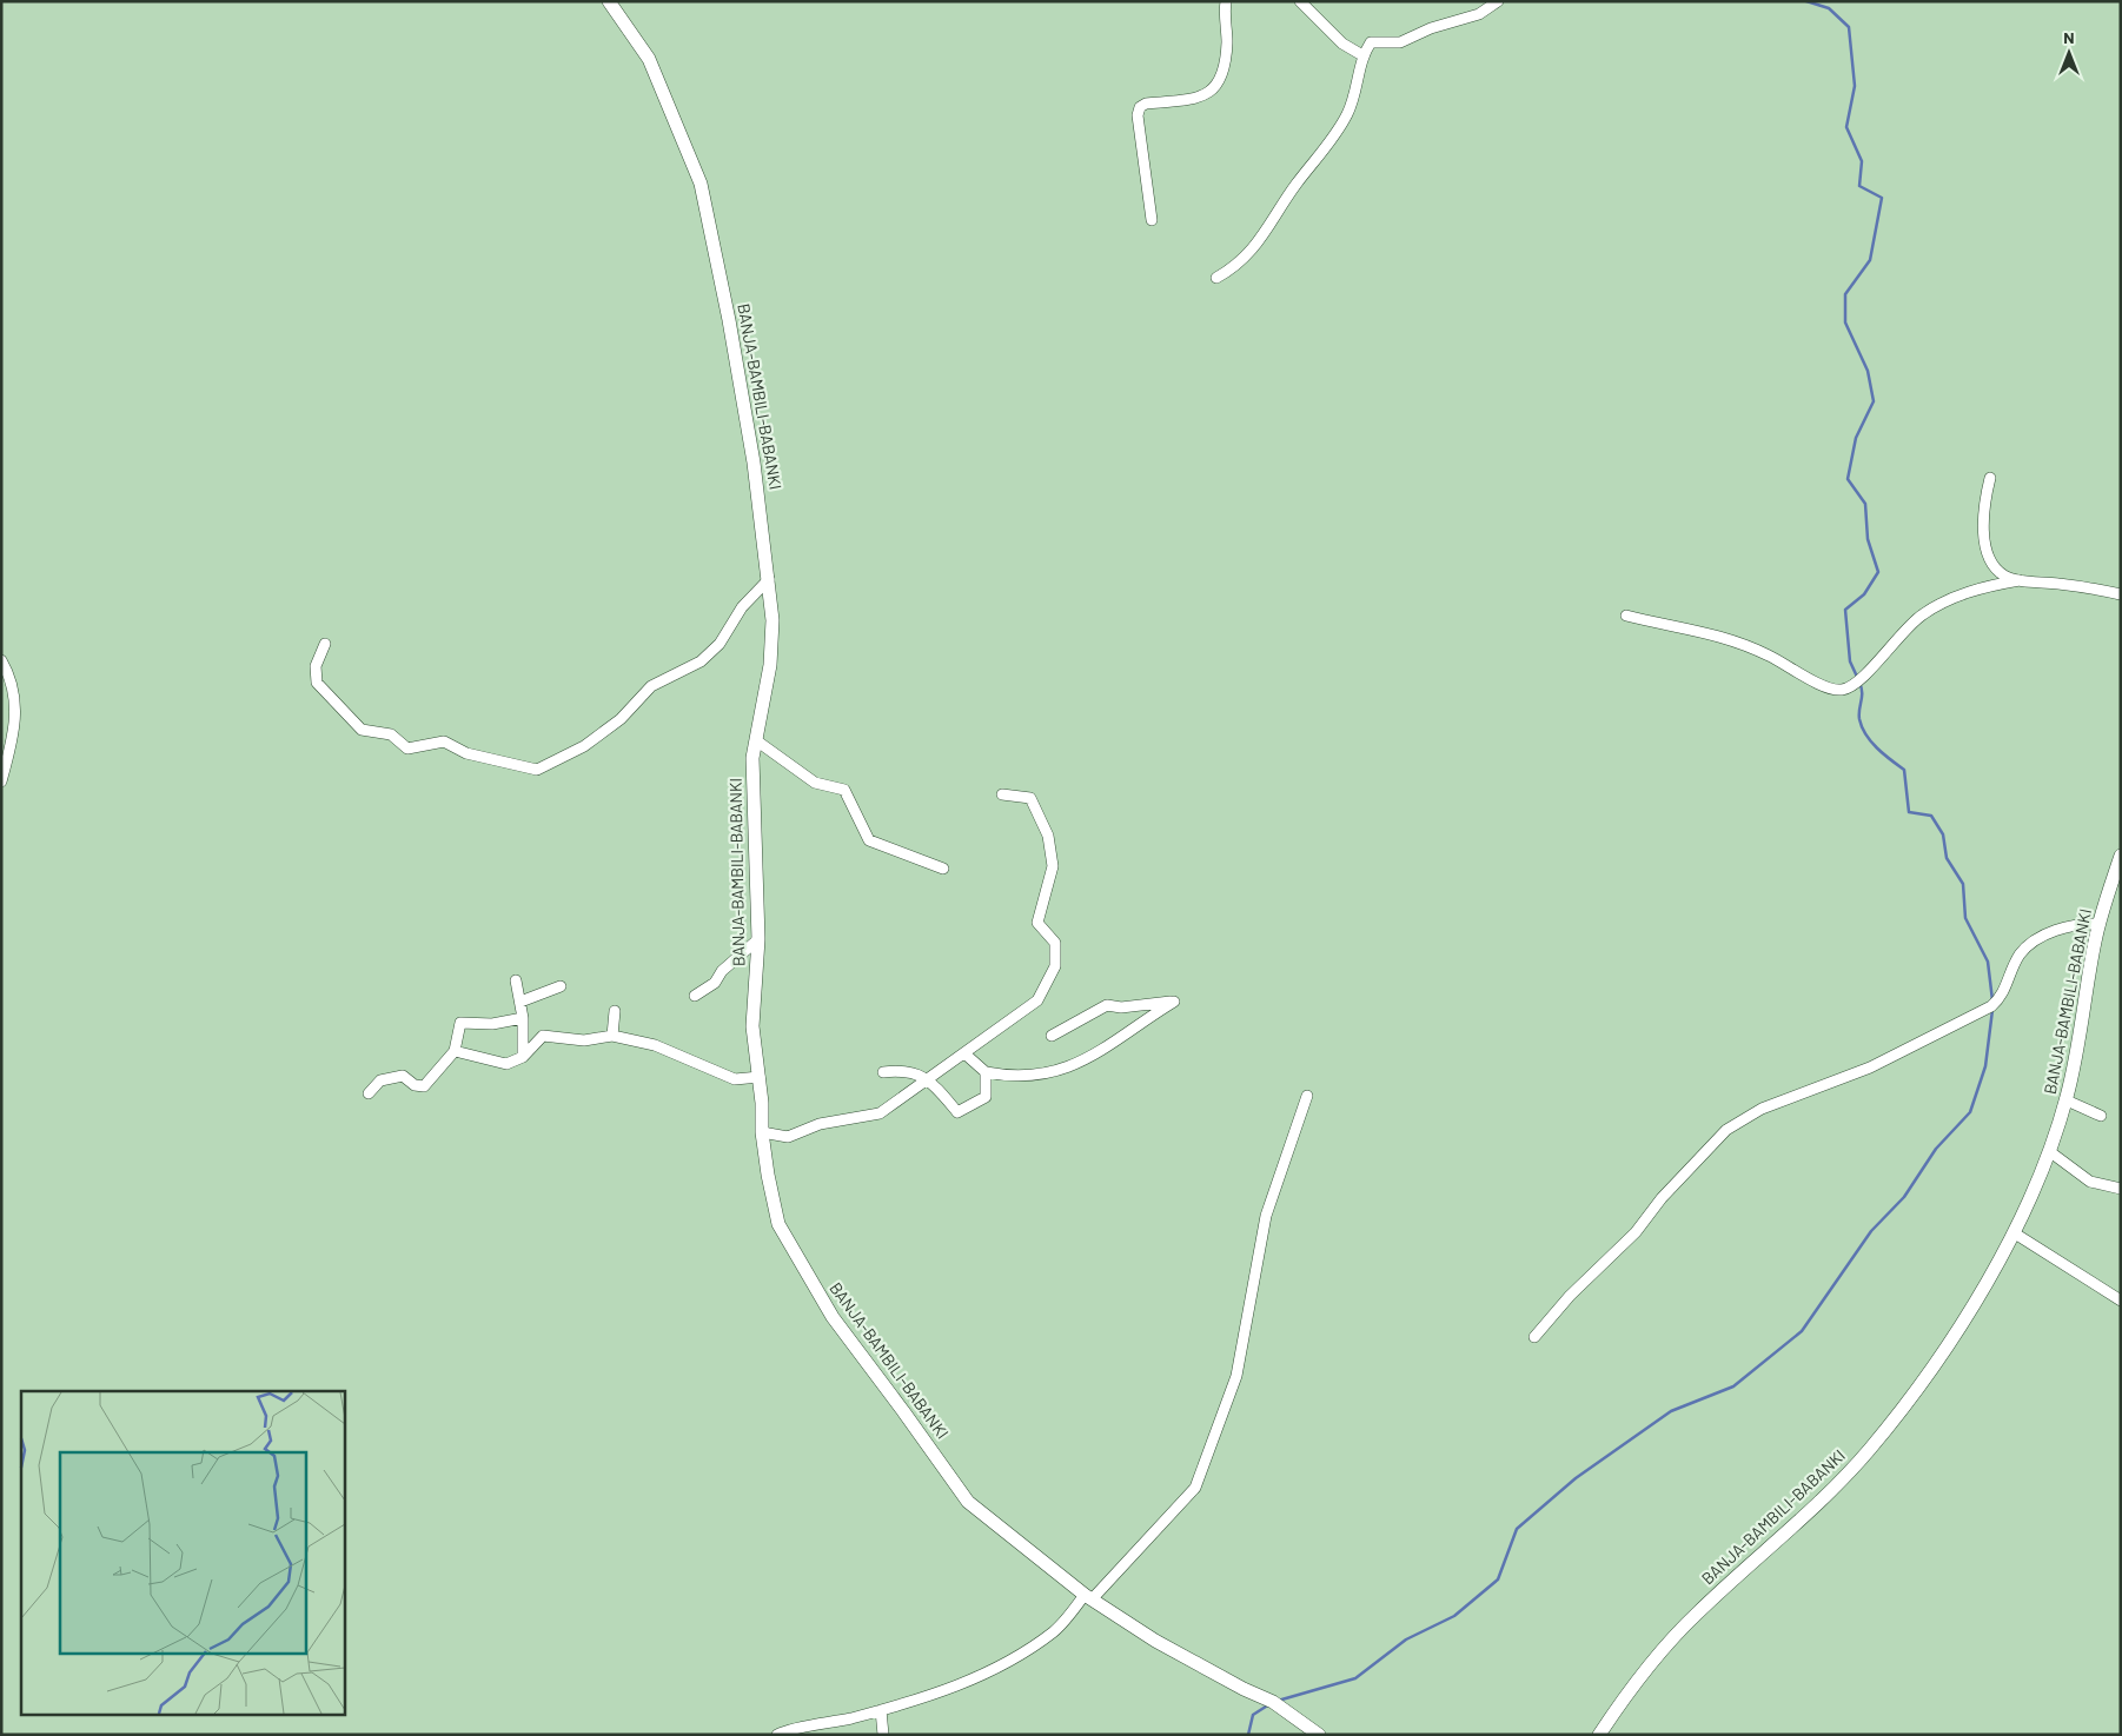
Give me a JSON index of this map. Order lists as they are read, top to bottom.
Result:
{
  "streets": {
    "street": ["BANJA-BAMBILI-BABANKI"]
  },
  "north": "top"
}
